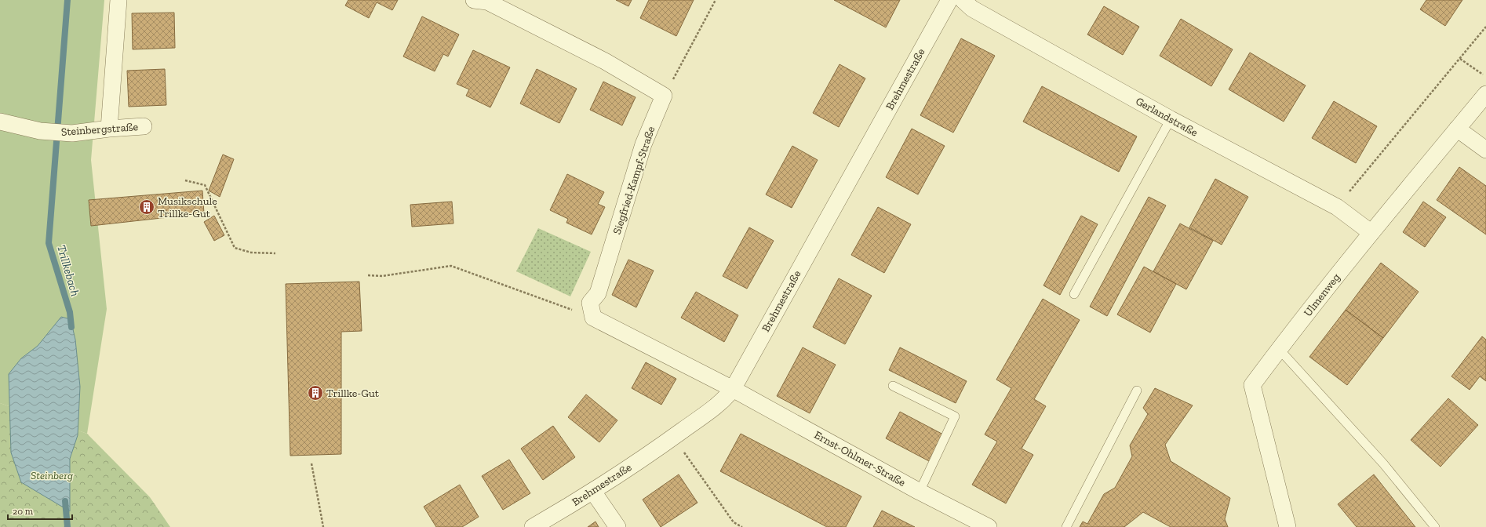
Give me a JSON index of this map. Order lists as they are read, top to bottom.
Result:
{
  "streets": {
    "street": [
      "Brehmestraße",
      "Gerlandstraße",
      "Steinbergstraße",
      "Siegfried-Kampf-Straße",
      "Ulmenweg",
      "Ernst-Ohlmer-Straße"
    ]
  },
  "crossings": [
    ["Brehmestraße", "Ernst-Ohlmer-Straße"],
    ["Gerlandstraße", "Ulmenweg"]
  ],
  "water": ["Trillkebach"],
  "parks": ["Steinberg"],
  "places": {
    "building": ["Musikschule Trillke-Gut", "Trillke-Gut"]
  },
  "scale_bar": "20 m"
}
